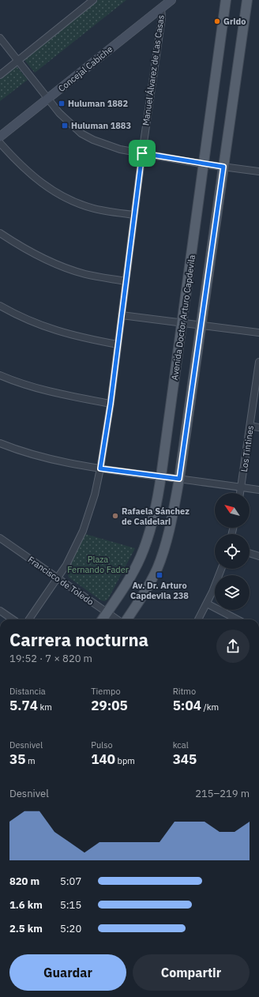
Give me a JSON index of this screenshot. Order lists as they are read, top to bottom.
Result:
{
  "streets": {
    "main road": ["Concejal Cabiche", "Avenida Doctor Arturo Capdevila"],
    "street": ["Manuel Álvarez de Las Casas", "Los Tintines", "Francisco de Toledo"]
  },
  "crossings": [
    ["Concejal Cabiche", "Manuel Álvarez de Las Casas"],
    ["Manuel Álvarez de Las Casas", "Francisco de Toledo"],
    ["Avenida Doctor Arturo Capdevila", "Francisco de Toledo"]
  ],
  "parks": ["Plaza Fernando Fader"],
  "places": {
    "other": ["Grido", "Rafaela Sánchez de Caldelari"],
    "transit": ["Huluman 1882", "Huluman 1883", "Av. Dr. Arturo Capdevila 238"]
  },
  "north": "top left",
  "page": {
    "heading": ["Carrera nocturna", "19:52 · 7 × 820 m"],
    "stats": [
      ["Distancia", "5.74 km"],
      ["Tiempo", "29:05"],
      ["Ritmo", "5:04 /km"],
      ["Desnivel", "35 m"],
      ["Pulso", "140 bpm"],
      ["kcal", "345"]
    ],
    "chart": ["Desnivel", "215–219 m"],
    "list": [
      {
        "name": "820 m",
        "note": "5:07"
      },
      {
        "name": "1.6 km",
        "note": "5:15"
      },
      {
        "name": "2.5 km",
        "note": "5:20"
      }
    ],
    "buttons": ["Guardar", "Compartir"]
  }
}
